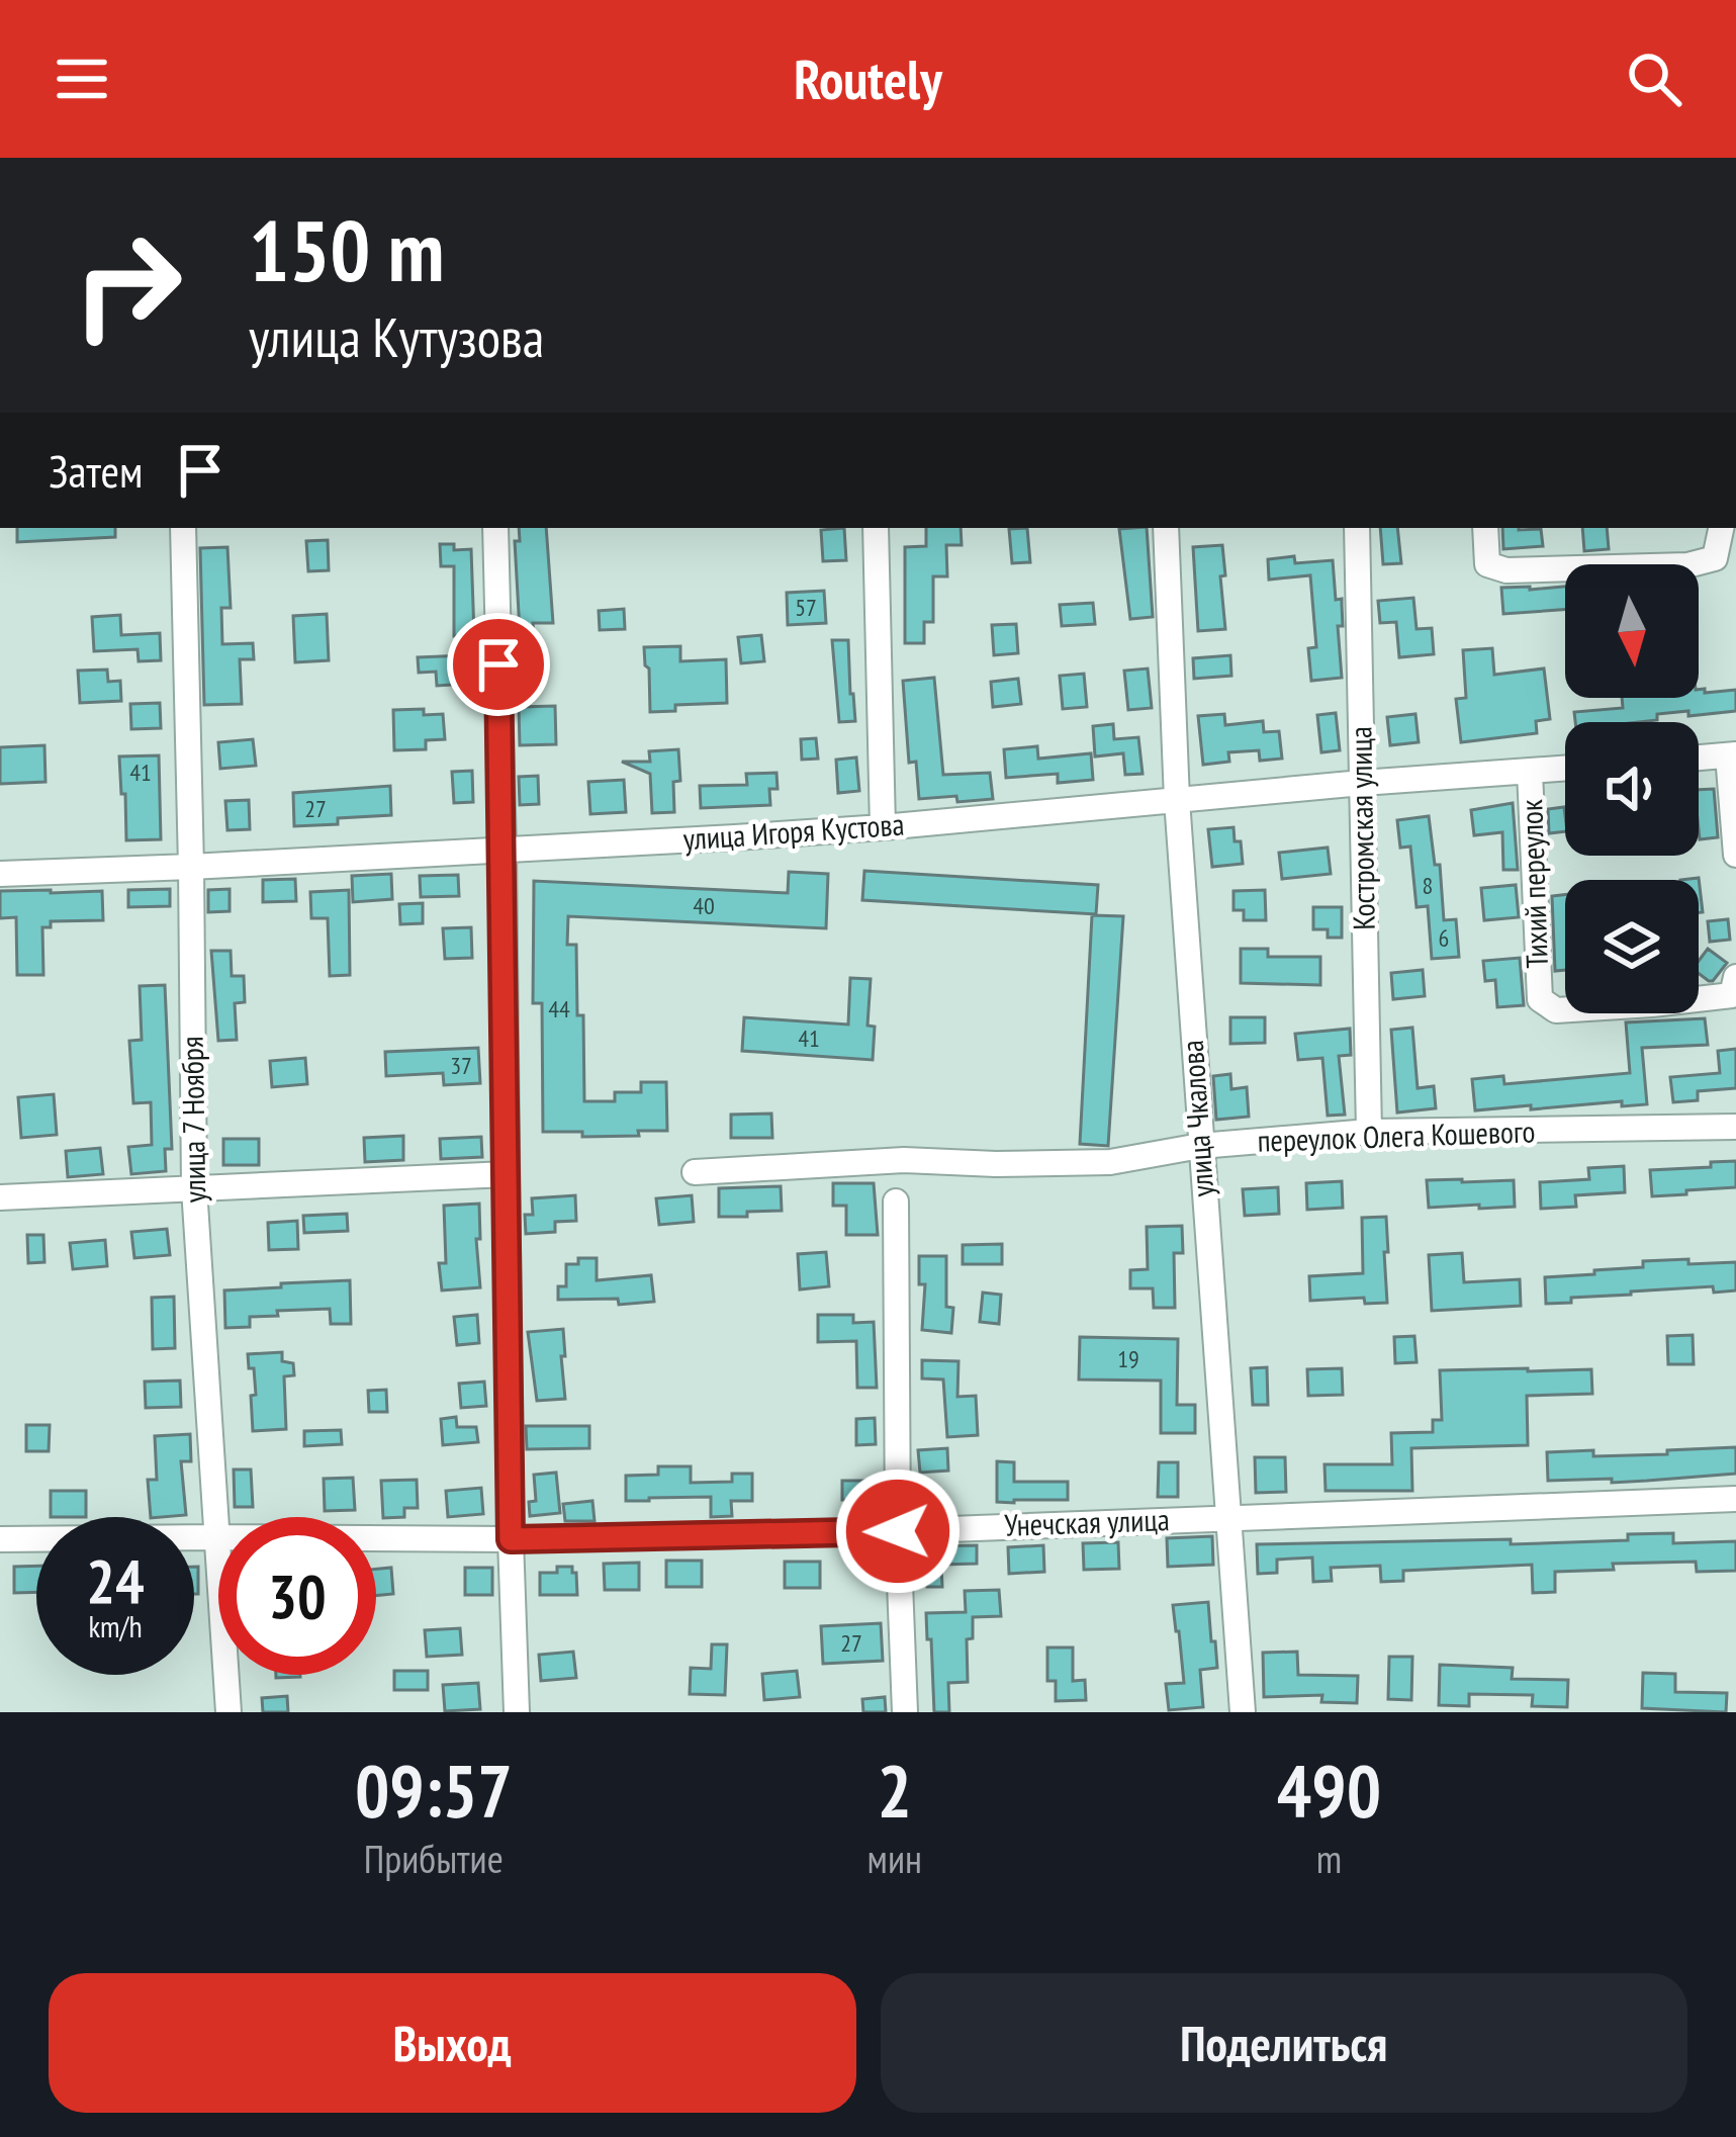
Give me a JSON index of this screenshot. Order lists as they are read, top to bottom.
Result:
{
  "streets": {
    "street": [
      "Костромская улица",
      "улица Игоря Кустова",
      "Тихий переулок",
      "улица Чкалова",
      "улица 7 Ноября",
      "переулок Олега Кошевого",
      "Унечская улица"
    ]
  },
  "crossings": [
    ["Костромская улица", "улица Игоря Кустова"],
    ["Костромская улица", "переулок Олега Кошевого"],
    ["улица Игоря Кустова", "Тихий переулок"],
    ["улица Игоря Кустова", "улица Чкалова"],
    ["улица Игоря Кустова", "улица 7 Ноября"],
    ["улица Чкалова", "переулок Олега Кошевого"],
    ["улица Чкалова", "Унечская улица"],
    ["улица 7 Ноября", "Унечская улица"]
  ],
  "house_numbers": [
    "57",
    "41",
    "27",
    "8",
    "40",
    "6",
    "44",
    "41",
    "37",
    "19",
    "27"
  ],
  "north": "bottom",
  "page": {
    "header": "Routely",
    "turn": ["150 m", "улица Кутузова"],
    "then": "Затем",
    "speed": "24 km/h",
    "limit": "30",
    "eta": [
      "09:57",
      "Прибытие",
      "2",
      "мин",
      "490",
      "m"
    ],
    "buttons": ["Выход", "Поделиться"]
  }
}
